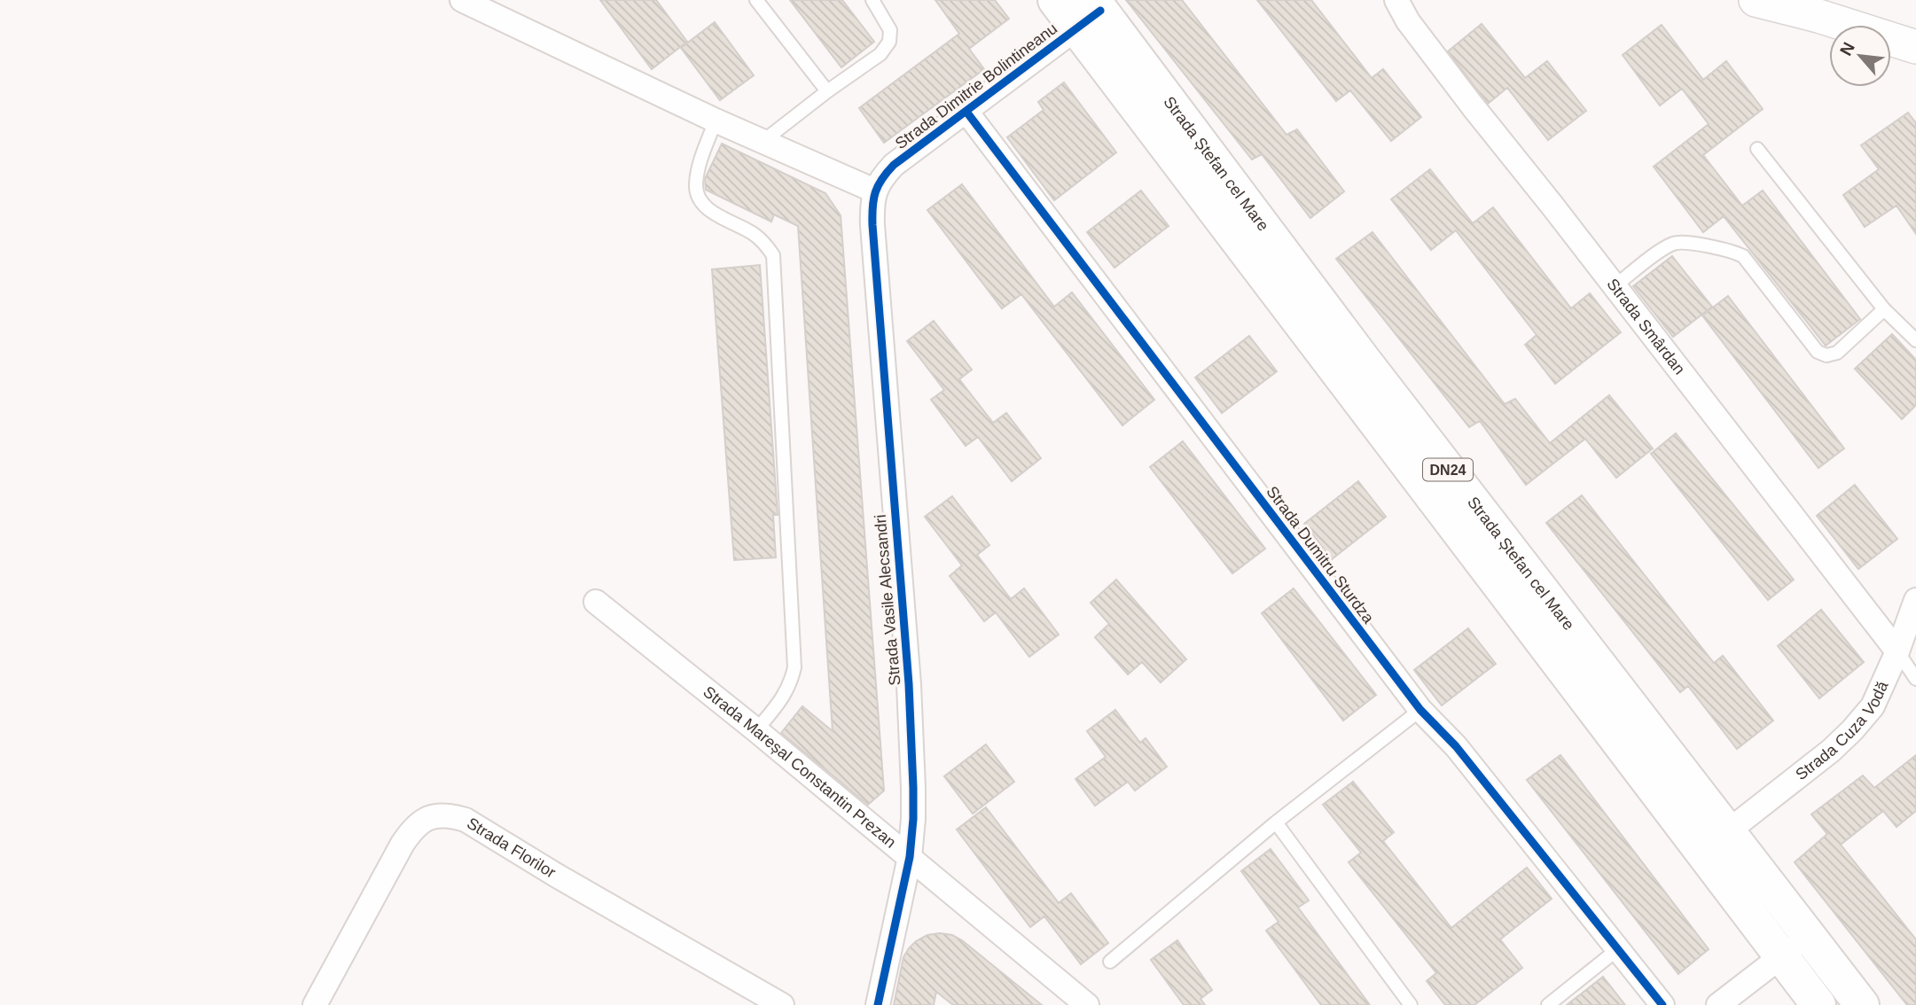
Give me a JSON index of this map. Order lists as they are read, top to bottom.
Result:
{
  "streets": {
    "main road": ["Strada Ștefan cel Mare", "DN24"],
    "street": [
      "Strada Dimitrie Bolintineanu",
      "Strada Smârdan",
      "Strada Dumitru Sturdza",
      "Strada Vasile Alecsandri",
      "Strada Cuza Vodă",
      "Strada Mareșal Constantin Prezan",
      "Strada Florilor"
    ]
  },
  "crossings": [
    ["Strada Dimitrie Bolintineanu", "Strada Ștefan cel Mare"],
    ["Strada Dimitrie Bolintineanu", "Strada Dumitru Sturdza"],
    ["Strada Dimitrie Bolintineanu", "Strada Vasile Alecsandri"],
    ["Strada Ștefan cel Mare", "Strada Cuza Vodă"],
    ["Strada Smârdan", "Strada Cuza Vodă"],
    ["Strada Vasile Alecsandri", "Strada Mareșal Constantin Prezan"]
  ],
  "north": "top left"
}
